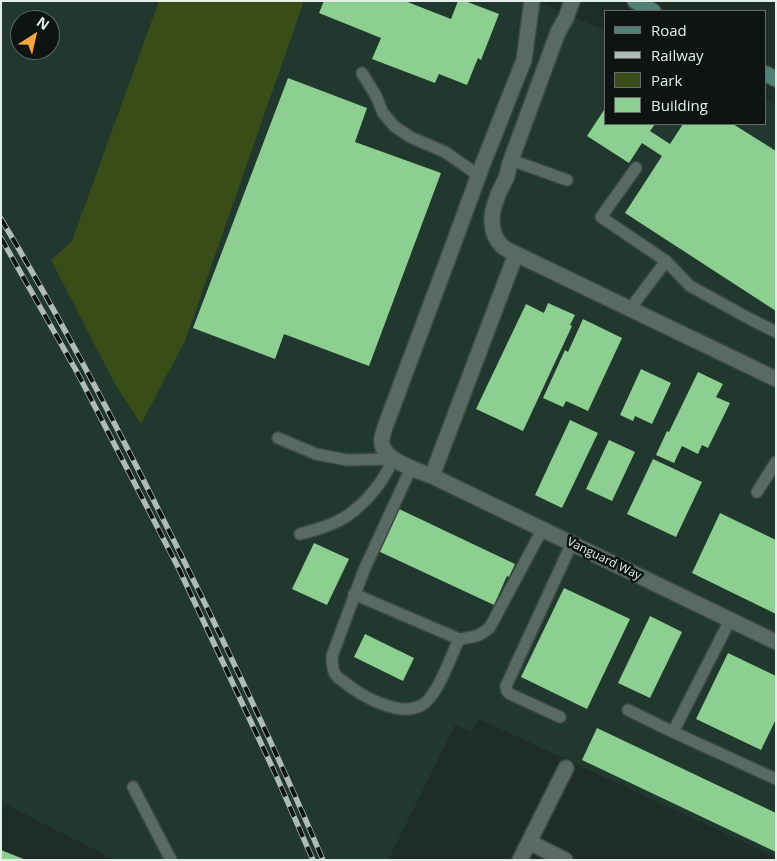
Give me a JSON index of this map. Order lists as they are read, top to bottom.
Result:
{
  "streets": {
    "street": ["Vanguard Way"]
  },
  "legend": [
    "Road",
    "Railway",
    "Park",
    "Building"
  ],
  "north": "top right"
}
